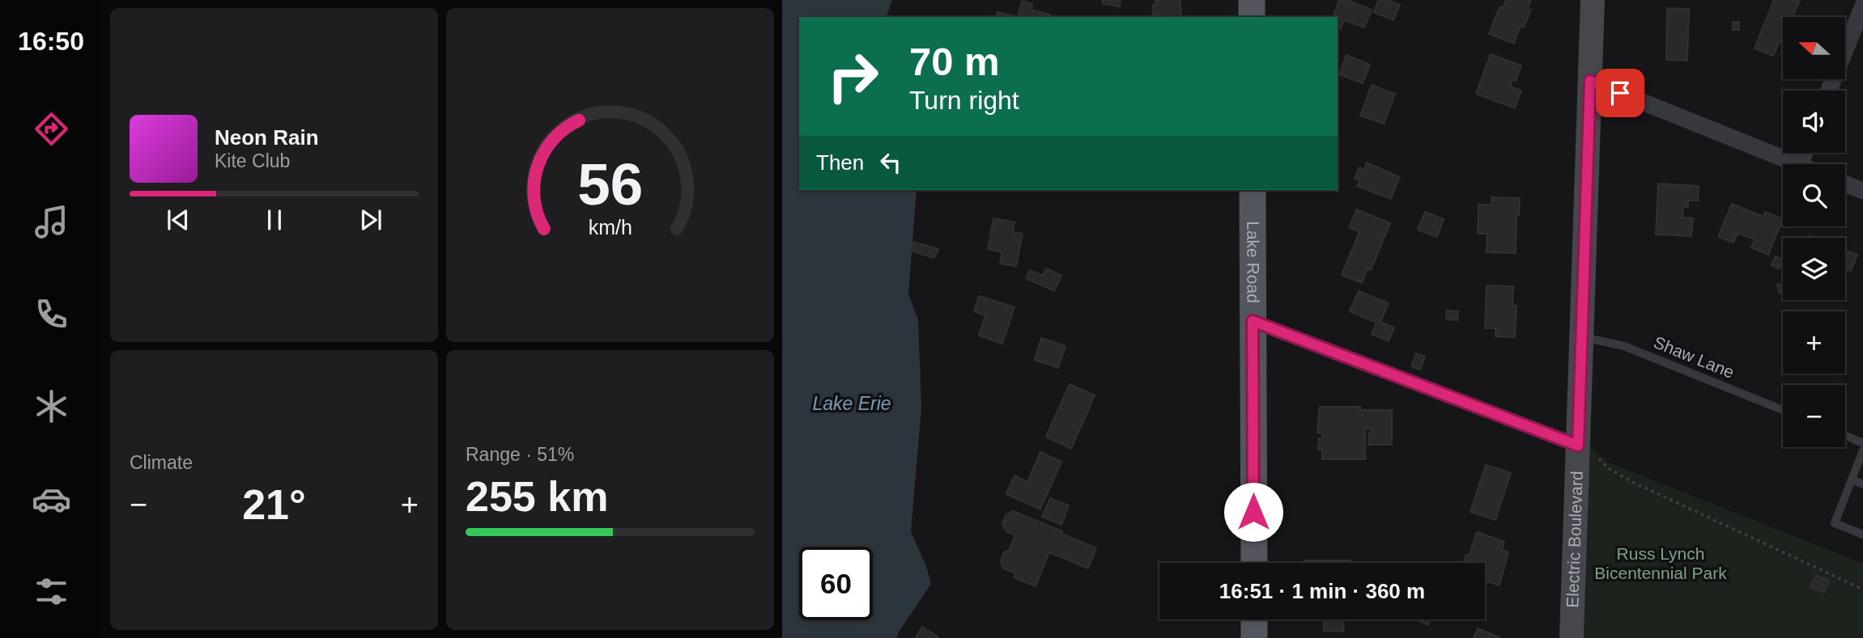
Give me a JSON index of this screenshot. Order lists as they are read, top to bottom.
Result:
{
  "streets": {
    "main road": ["Lake Road"],
    "street": ["Electric Boulevard"],
    "lane": ["Shaw Lane"]
  },
  "crossings": [
    ["Shaw Lane", "Electric Boulevard"]
  ],
  "water": ["Lake Erie"],
  "parks": ["Russ Lynch Bicentennial Park"],
  "north": "left",
  "page": {
    "tabs": "16:50",
    "map_buttons": ["+", "−"],
    "turn": ["70 m", "Turn right"],
    "song": ["Neon Rain", "Kite Club"],
    "then": "Then",
    "tile": [
      "Climate",
      ["Range · 51%", "255 km"]
    ],
    "heat": ["−", "21°", "+"],
    "limit": "60",
    "trip": "16:51 · 1 min · 360 m",
    "gauge": ["56", "km/h"]
  }
}
